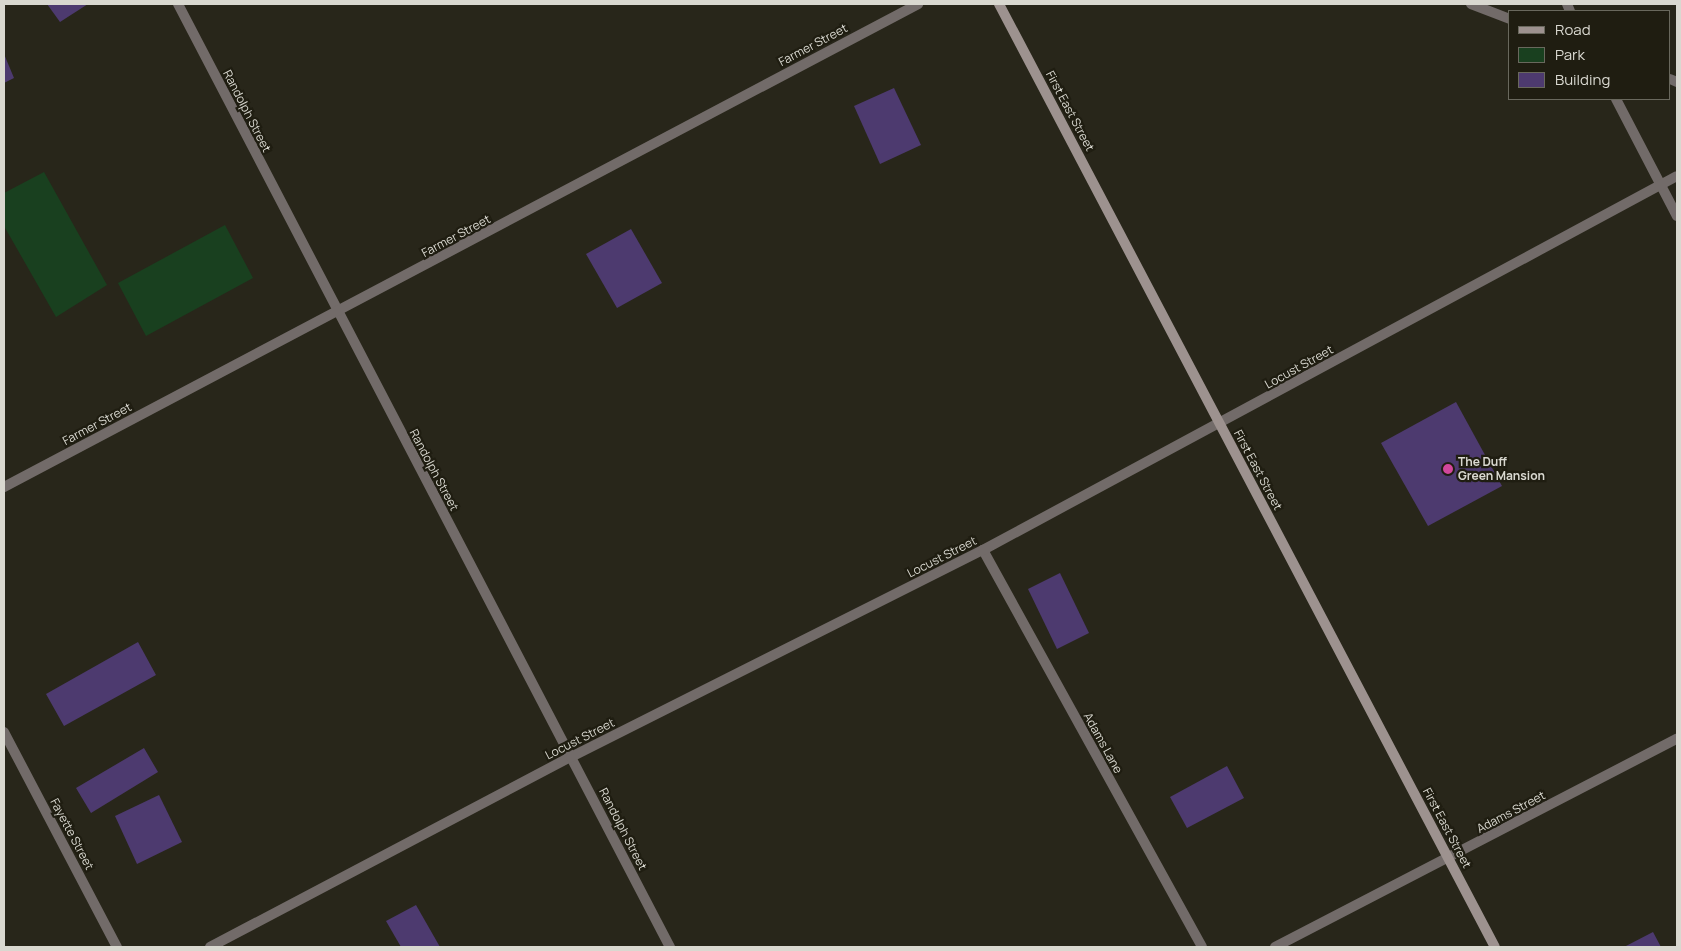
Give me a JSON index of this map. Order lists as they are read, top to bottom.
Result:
{
  "streets": {
    "street": [
      "Farmer Street",
      "Randolph Street",
      "First East Street",
      "Locust Street",
      "Adams Lane",
      "Adams Street",
      "Fayette Street"
    ]
  },
  "crossings": [
    ["Farmer Street", "Randolph Street"],
    ["Randolph Street", "Locust Street"],
    ["First East Street", "Locust Street"],
    ["First East Street", "Adams Street"],
    ["Locust Street", "Adams Lane"]
  ],
  "places": ["The Duff Green Mansion"],
  "legend": ["Road", "Park", "Building"]
}
